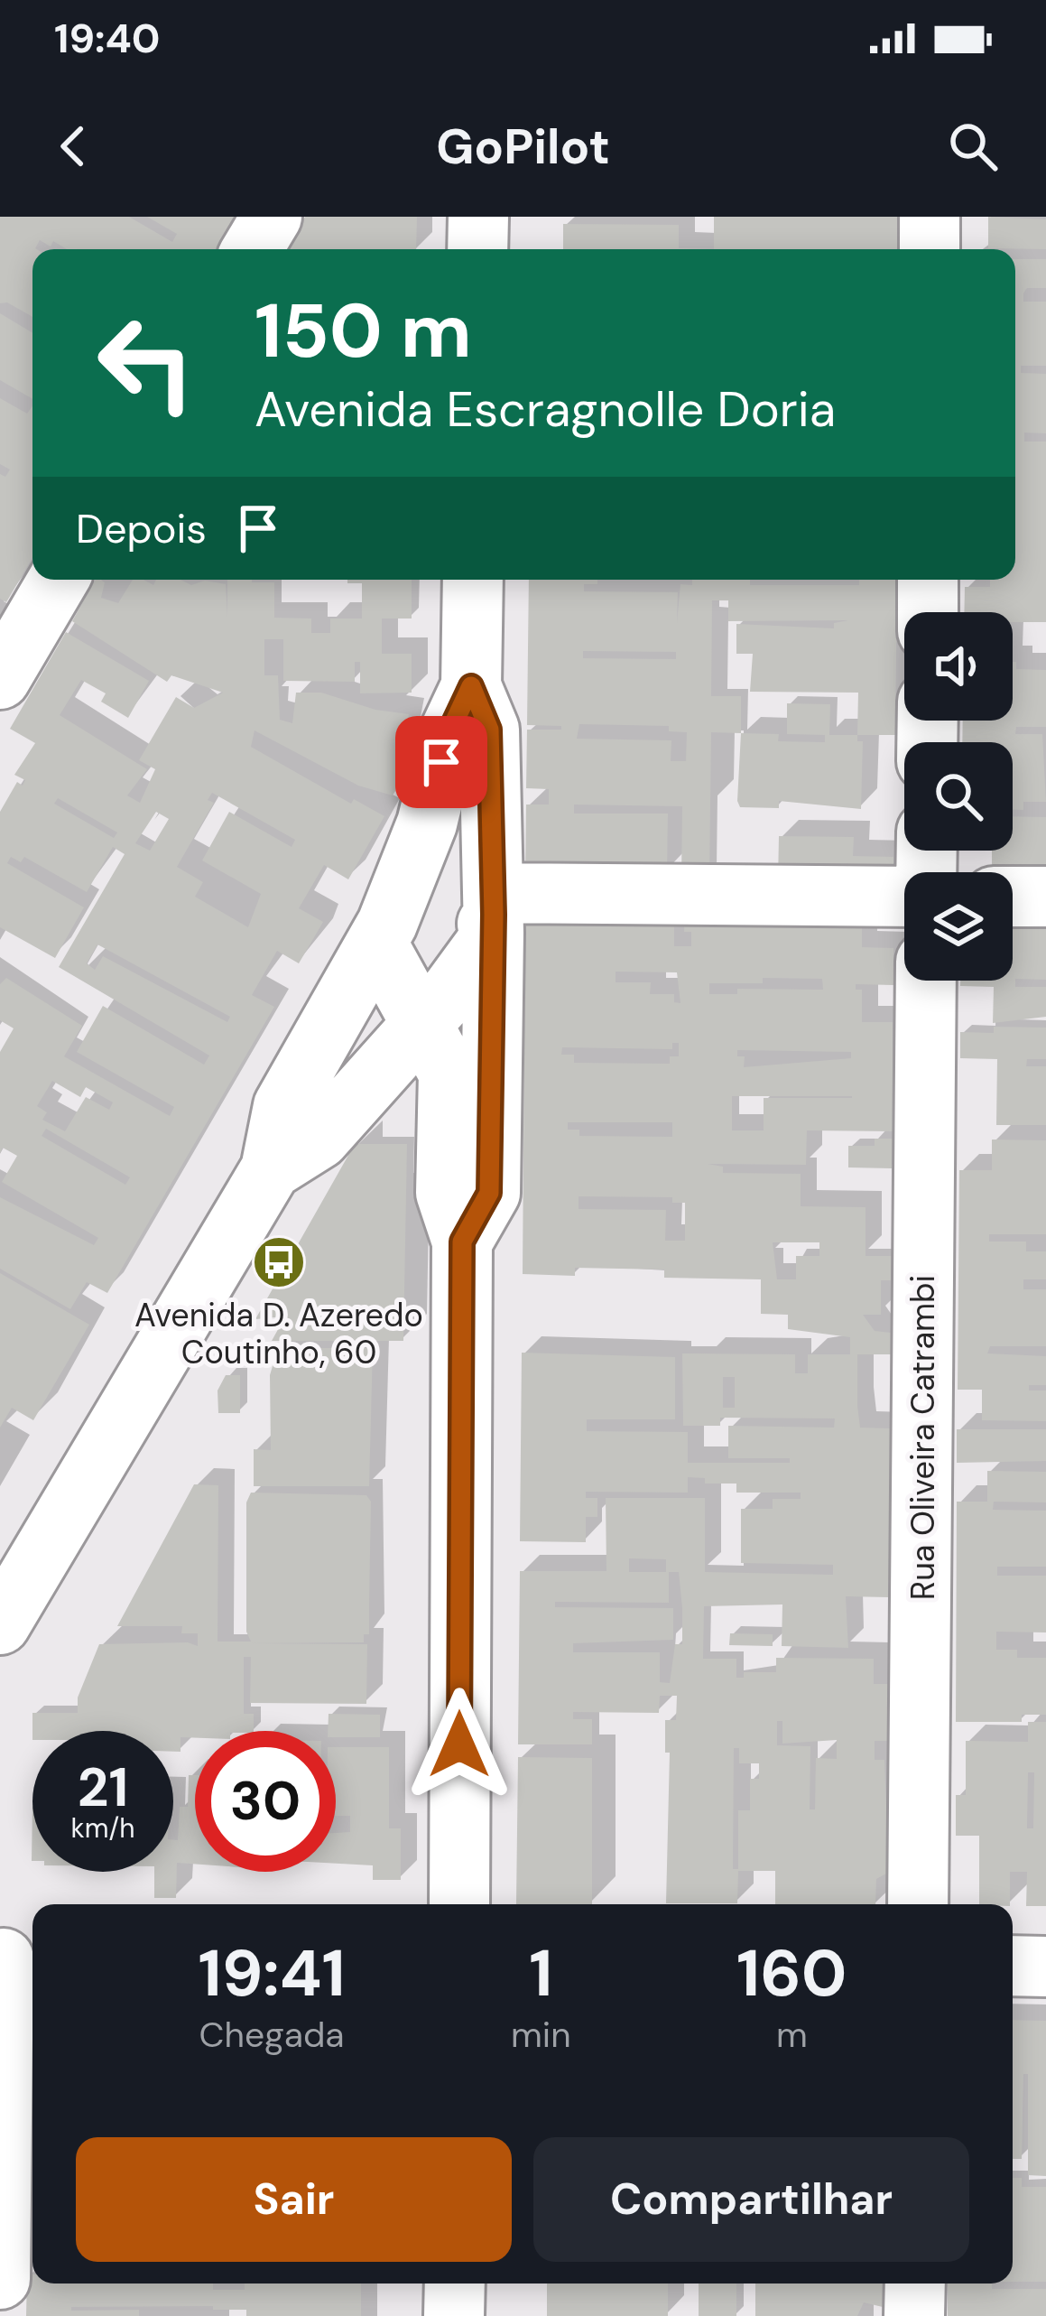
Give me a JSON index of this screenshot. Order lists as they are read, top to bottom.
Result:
{
  "streets": {
    "street": ["Rua Oliveira Catrambi"]
  },
  "places": {
    "bus stop": ["Avenida D. Azeredo Coutinho, 60"]
  },
  "page": {
    "status": "19:40",
    "header": "GoPilot",
    "turn": ["150 m", "Avenida Escragnolle Doria"],
    "then": "Depois",
    "speed": "21 km/h",
    "limit": "30",
    "eta": [
      "19:41",
      "Chegada",
      "1",
      "min",
      "160",
      "m"
    ],
    "buttons": ["Sair", "Compartilhar"]
  }
}
